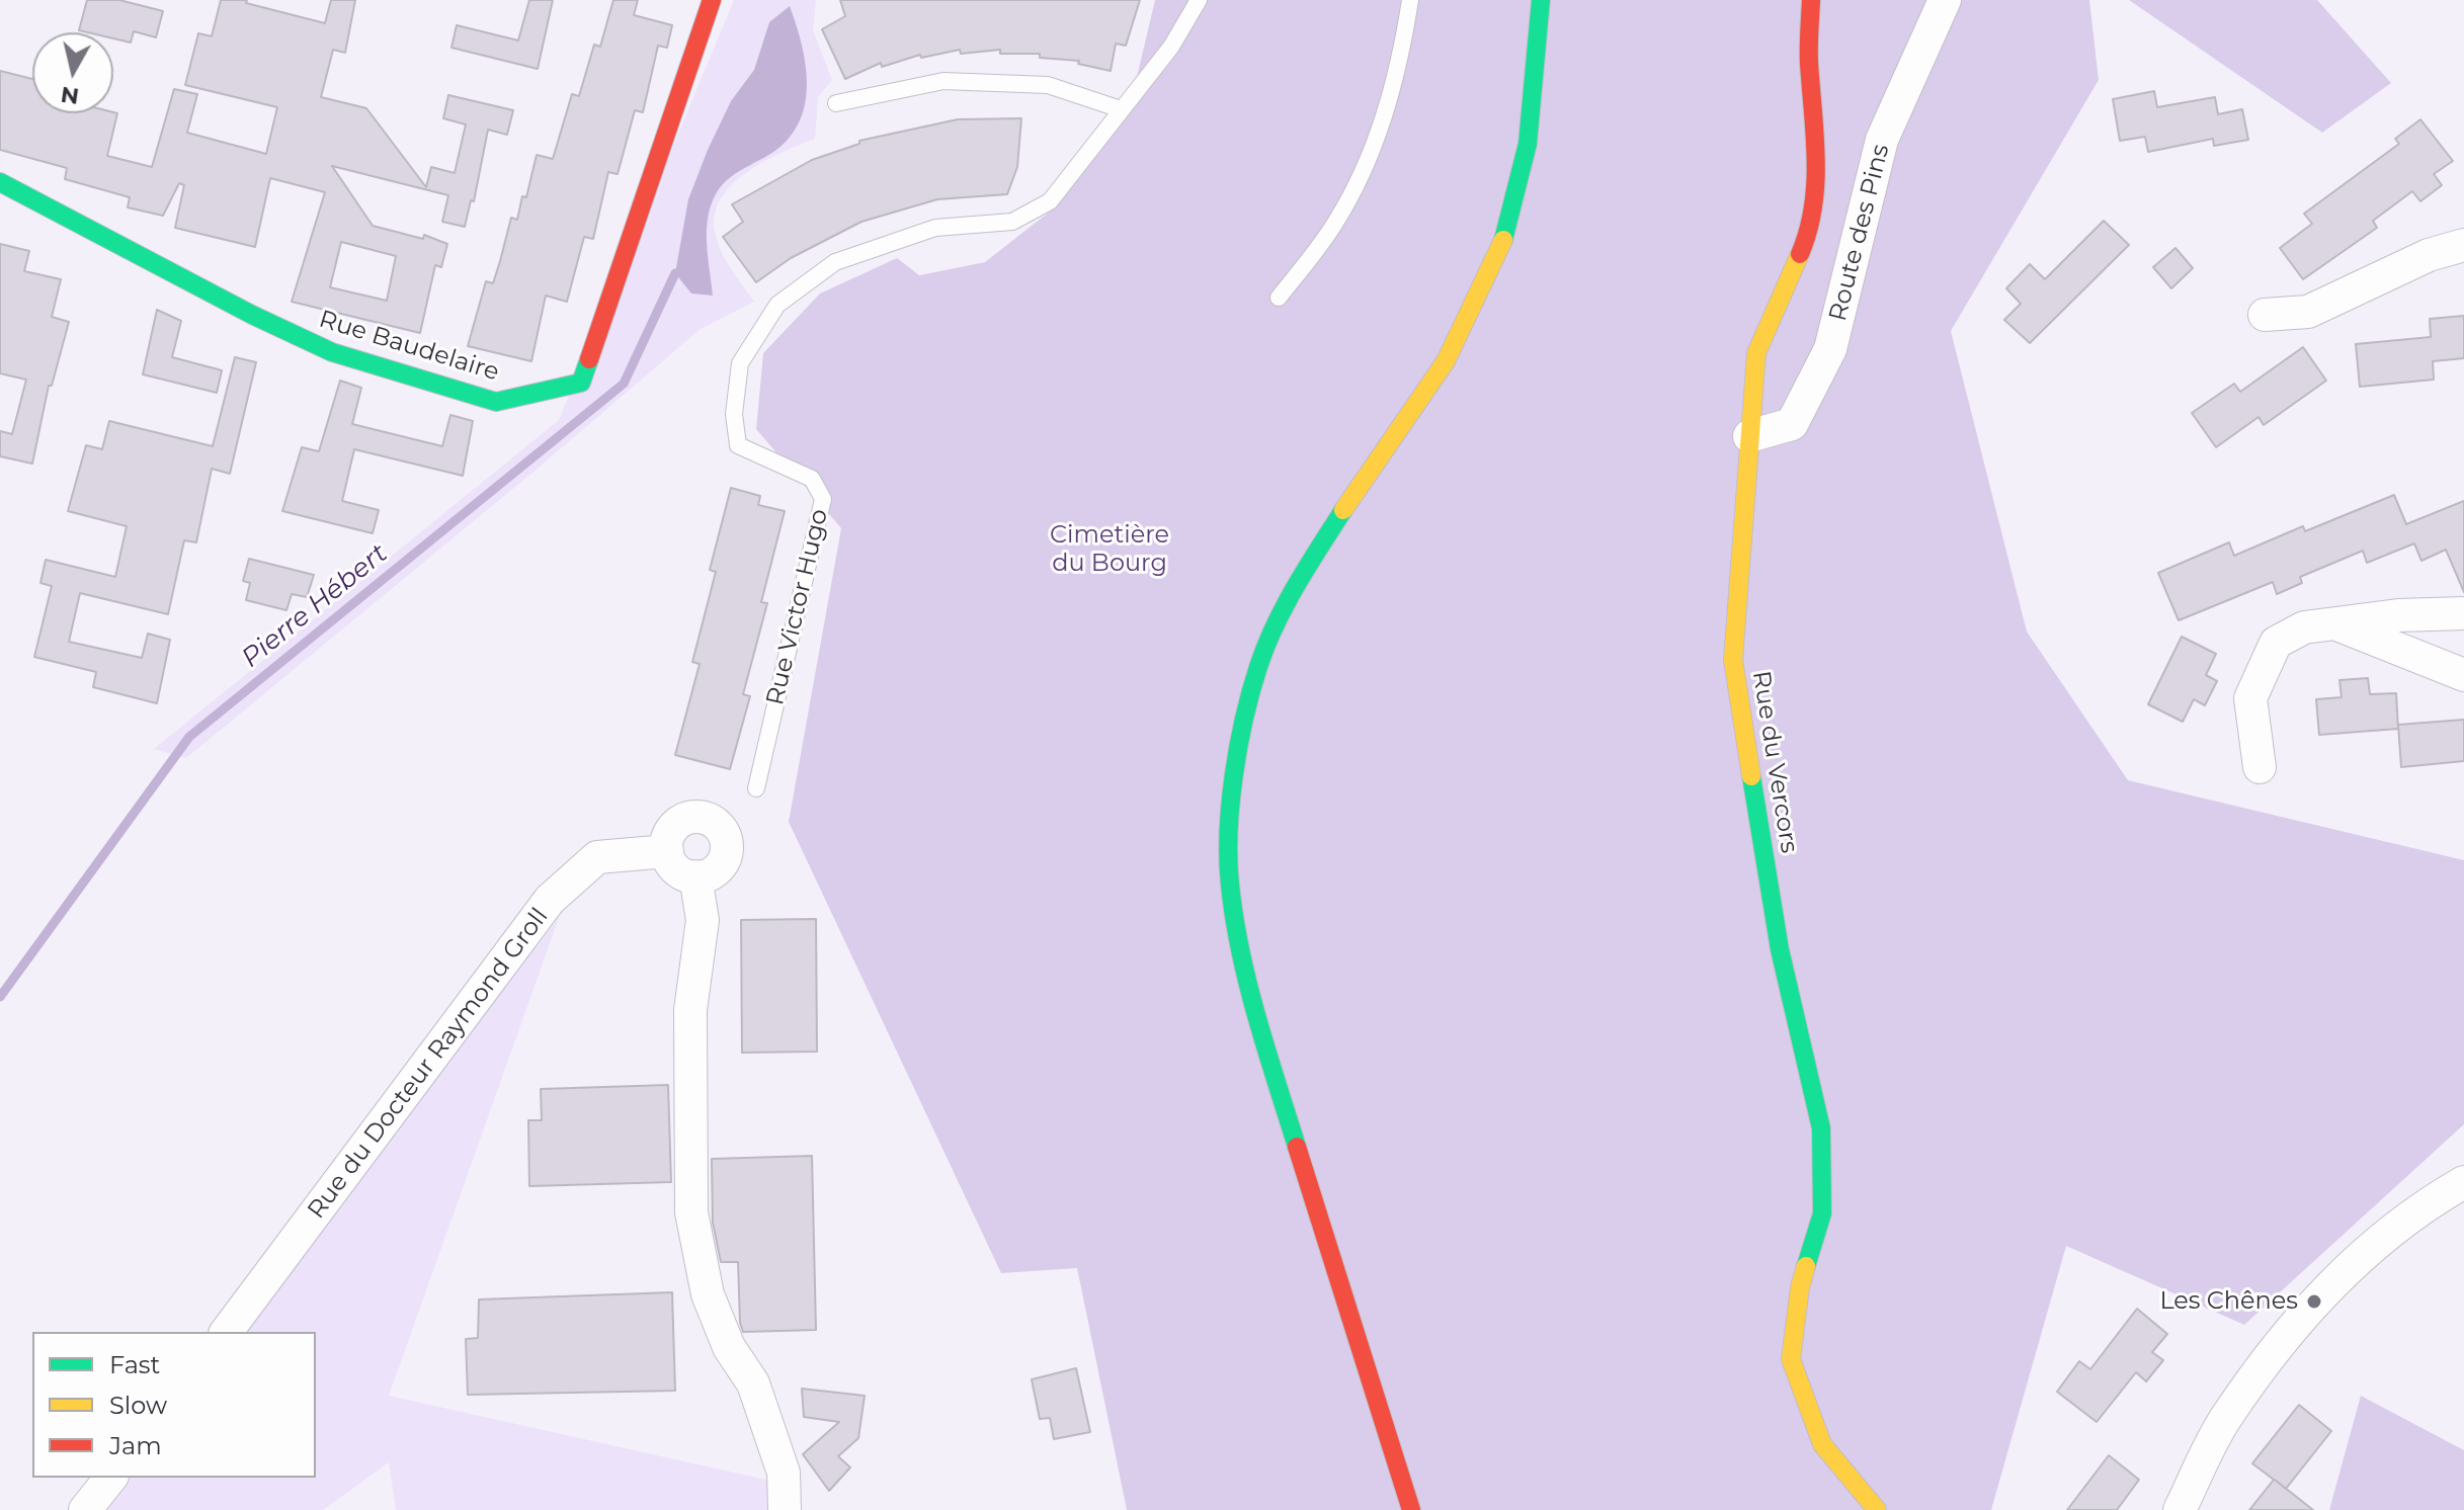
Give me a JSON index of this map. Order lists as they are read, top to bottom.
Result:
{
  "streets": {
    "street": [
      "Route des Pins",
      "Rue Baudelaire",
      "Rue du Vercors",
      "Rue du Docteur Raymond Groll"
    ],
    "lane": ["Rue Victor Hugo"]
  },
  "crossings": [
    ["Route des Pins", "Rue du Vercors"]
  ],
  "water": ["Pierre Hébert"],
  "parks": ["Cimetière du Bourg"],
  "places": ["Les Chênes"],
  "legend": ["Fast", "Slow", "Jam"],
  "north": "bottom"
}
